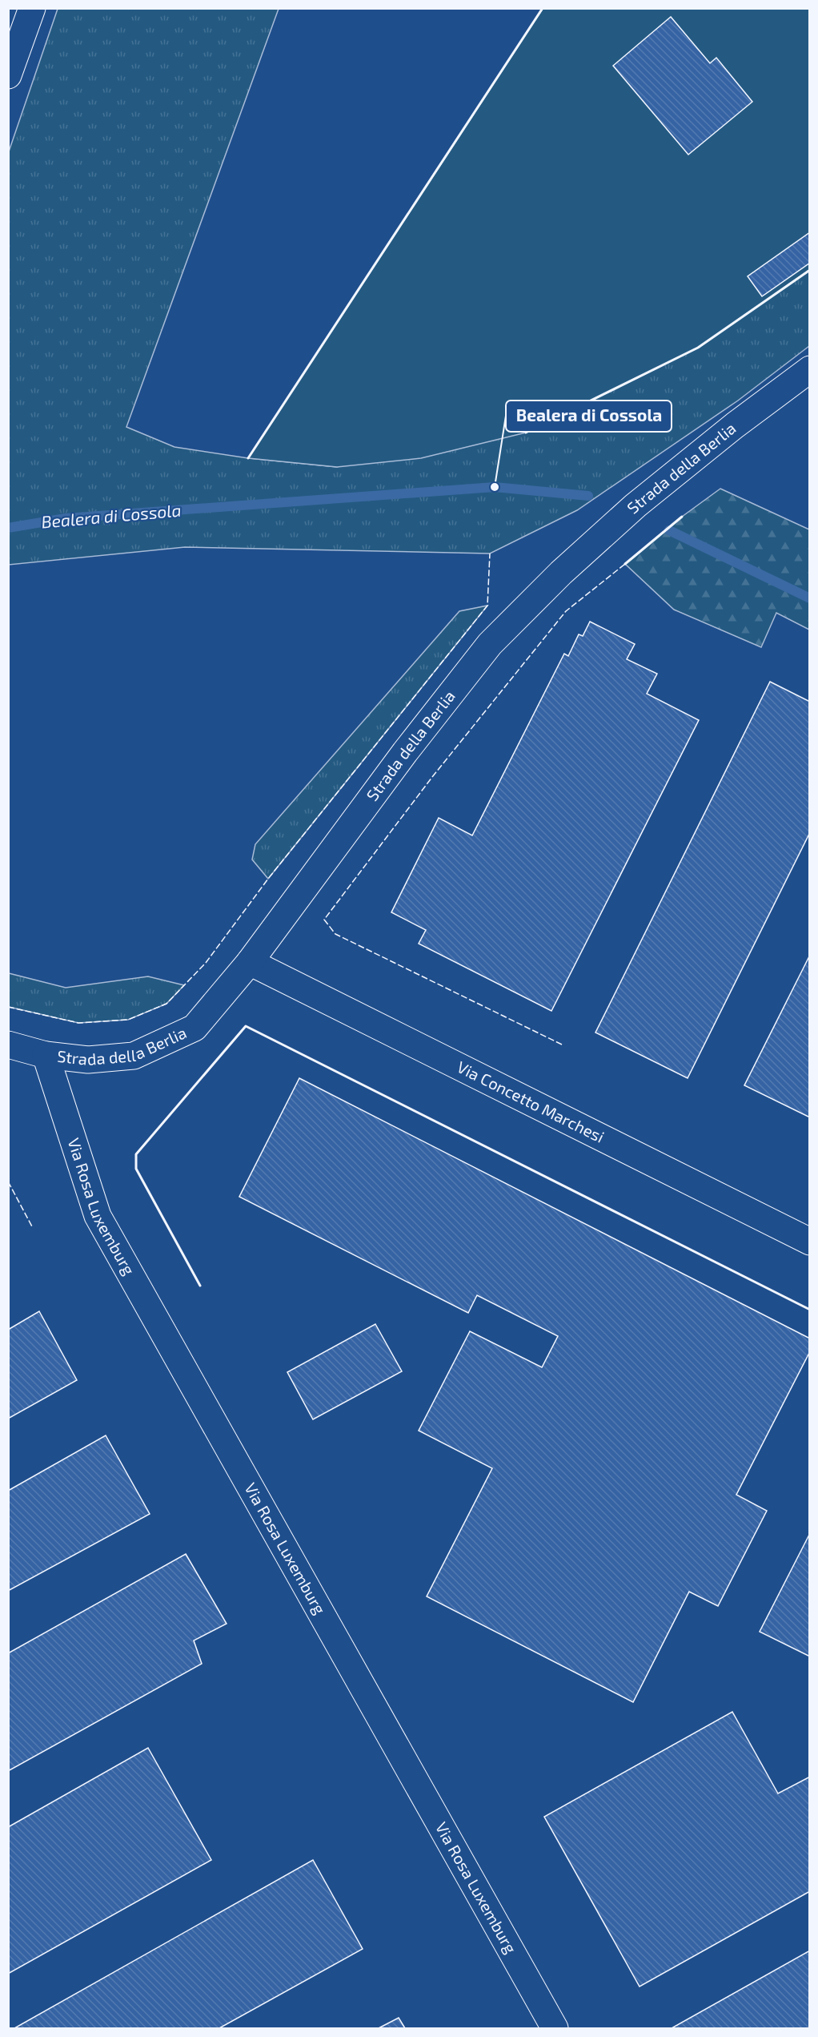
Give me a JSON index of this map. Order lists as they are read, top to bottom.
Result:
{
  "streets": {
    "street": ["Strada della Berlia", "Via Concetto Marchesi", "Via Rosa Luxemburg"]
  },
  "crossings": [
    ["Strada della Berlia", "Via Concetto Marchesi"],
    ["Strada della Berlia", "Via Rosa Luxemburg"]
  ],
  "water": ["Bealera di Cossola"],
  "places": ["Bealera di Cossola"]
}
